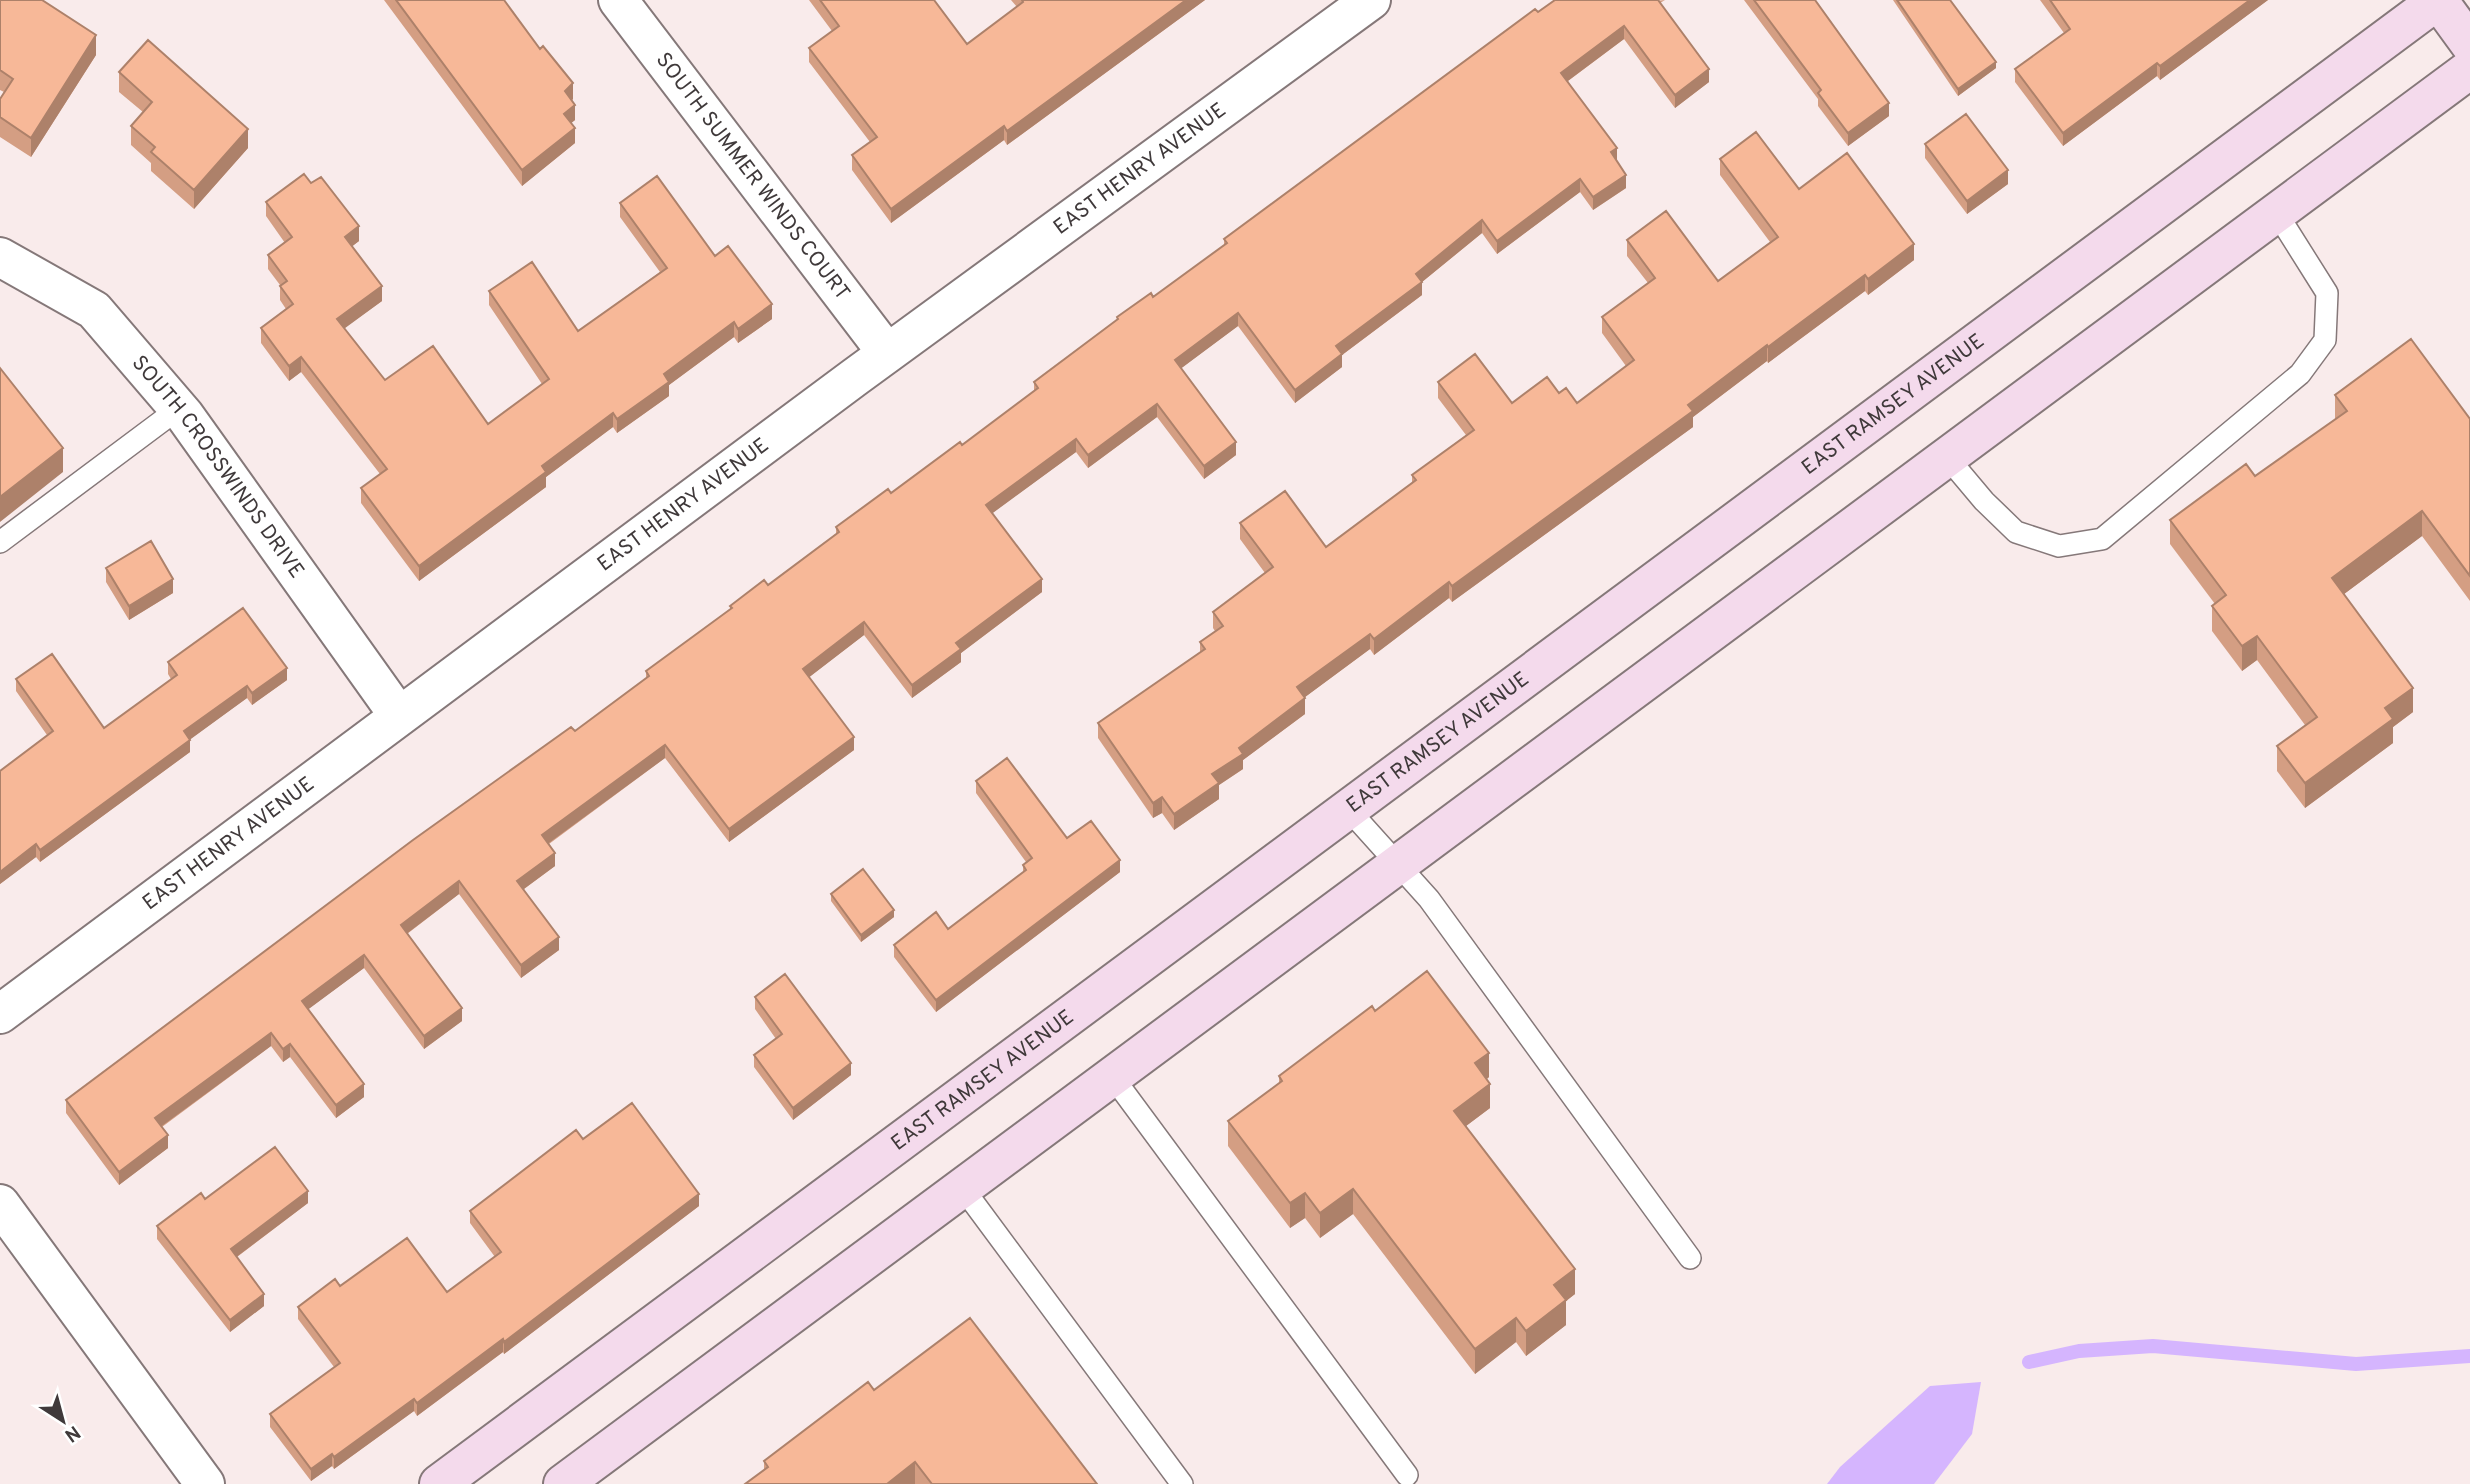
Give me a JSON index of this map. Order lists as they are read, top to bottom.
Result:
{
  "streets": {
    "street": [
      "EAST HENRY AVENUE",
      "SOUTH SUMMER WINDS COURT",
      "EAST RAMSEY AVENUE",
      "SOUTH CROSSWINDS DRIVE"
    ]
  },
  "crossings": [
    ["EAST HENRY AVENUE", "SOUTH SUMMER WINDS COURT"],
    ["EAST HENRY AVENUE", "SOUTH CROSSWINDS DRIVE"]
  ],
  "north": "bottom right"
}
